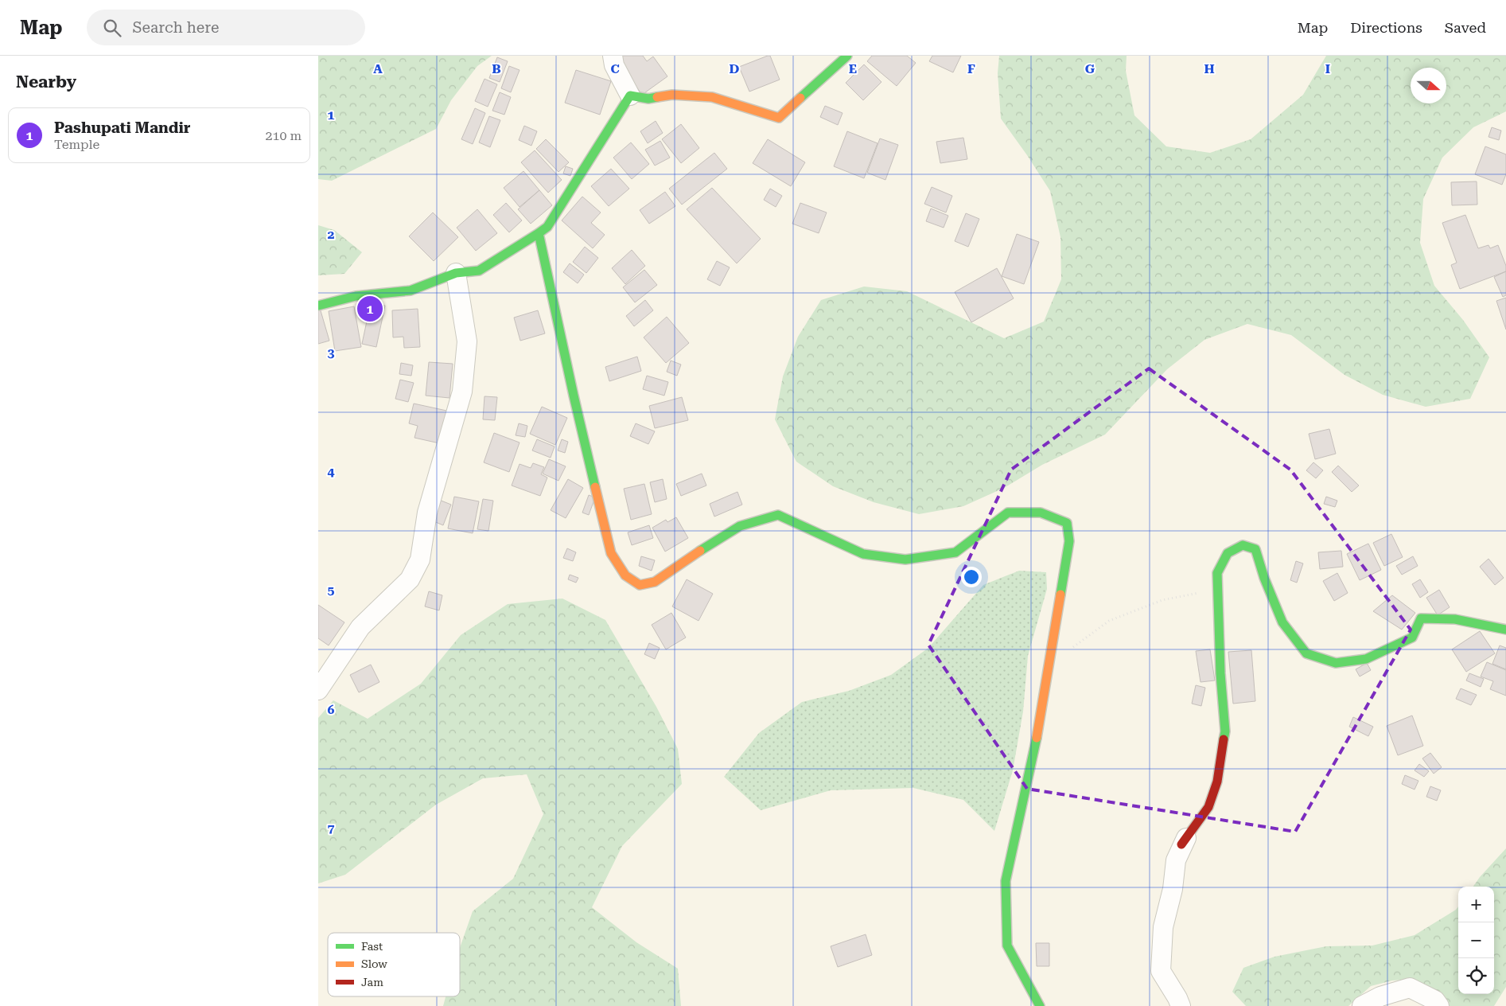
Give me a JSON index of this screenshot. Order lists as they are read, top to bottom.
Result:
{
  "legend": ["Fast", "Slow", "Jam"],
  "north": "right",
  "page": {
    "header": "Map",
    "search": "Search here",
    "nav": ["Map", "Directions", "Saved"],
    "heading": "Nearby",
    "list": [
      {
        "mark": "1",
        "name": "Pashupati Mandir",
        "note": "Temple",
        "value": "210 m"
      }
    ],
    "pins": "1",
    "map_buttons": ["+", "−"]
  },
  "grid": {
    "columns": [
      "A",
      "B",
      "C",
      "D",
      "E",
      "F",
      "G",
      "H",
      "I"
    ],
    "rows": [
      "1",
      "2",
      "3",
      "4",
      "5",
      "6",
      "7"
    ]
  }
}
